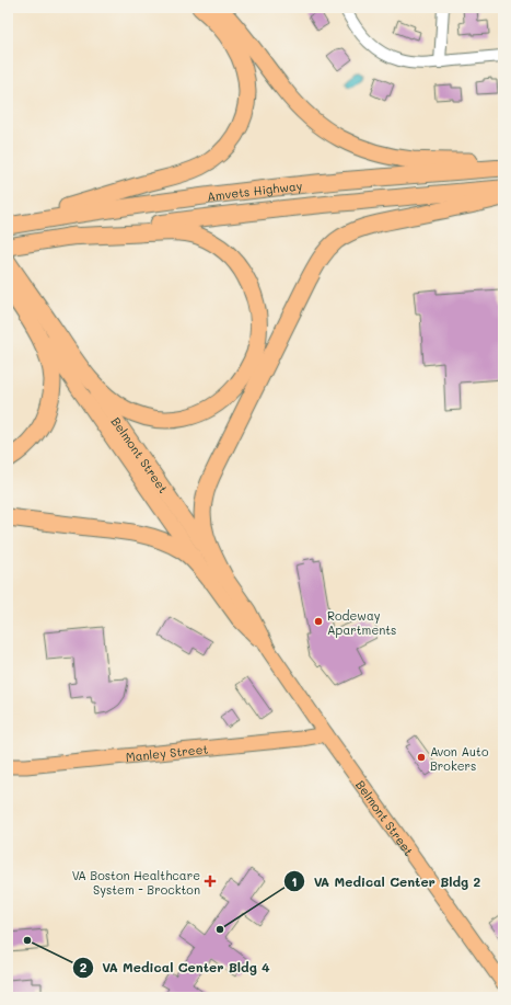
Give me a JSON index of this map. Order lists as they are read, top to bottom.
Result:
{
  "streets": {
    "highway": ["Amvets Highway", "Belmont Street"],
    "main road": ["Manley Street"]
  },
  "crossings": [
    ["Belmont Street", "Manley Street"]
  ],
  "places": {
    "other": [
      "Rodeway Apartments",
      "Avon Auto Brokers",
      "VA Medical Center Bldg 2",
      "VA Medical Center Bldg 4"
    ],
    "health": ["VA Boston Healthcare System - Brockton"]
  }
}
